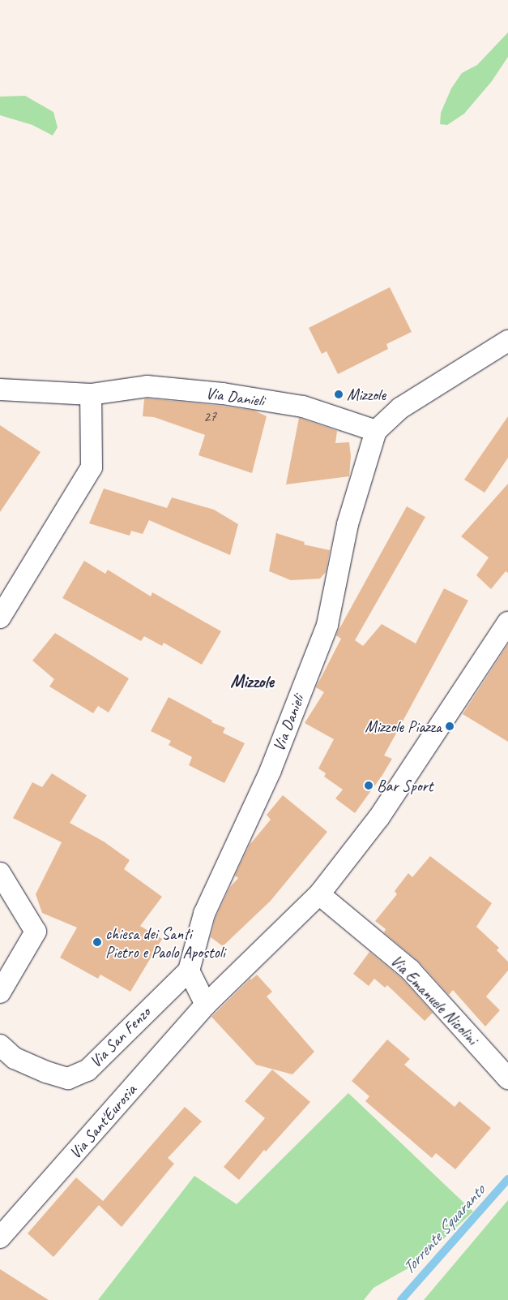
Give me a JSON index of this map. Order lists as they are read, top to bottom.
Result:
{
  "streets": {
    "street": [
      "Via Danieli",
      "Via Emanuele Nicolini",
      "Via San Fenzo",
      "Via Sant'Eurosia"
    ]
  },
  "crossings": [
    ["Via Danieli", "Via San Fenzo"]
  ],
  "districts": ["Mizzole"],
  "water": ["Torrente Squaranto"],
  "places": [
    "Mizzole",
    "Mizzole Piazza",
    "Bar Sport",
    "chiesa dei Santi Pietro e Paolo Apostoli"
  ],
  "house_numbers": ["27"]
}
